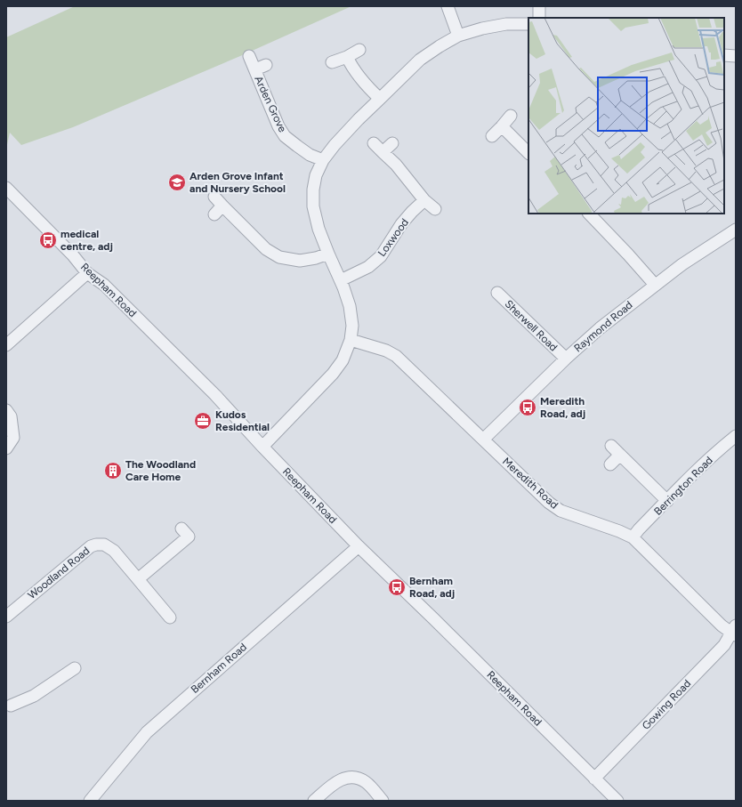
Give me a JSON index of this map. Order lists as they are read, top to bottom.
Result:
{
  "streets": {
    "street": [
      "Arden Grove",
      "Loxwood",
      "Reepham Road",
      "Sherwell Road",
      "Raymond Road",
      "Meredith Road",
      "Berrington Road",
      "Woodland Road",
      "Bernham Road",
      "Gowing Road"
    ]
  },
  "crossings": [
    ["Reepham Road", "Bernham Road"],
    ["Reepham Road", "Gowing Road"],
    ["Sherwell Road", "Raymond Road"],
    ["Raymond Road", "Meredith Road"],
    ["Meredith Road", "Berrington Road"],
    ["Meredith Road", "Gowing Road"]
  ],
  "places": {
    "school or university": ["Arden Grove Infant and Nursery School"],
    "bus stop": ["medical centre, adj", "Meredith Road, adj", "Bernham Road, adj"],
    "office": ["Kudos Residential"],
    "building": ["The Woodland Care Home"]
  }
}
